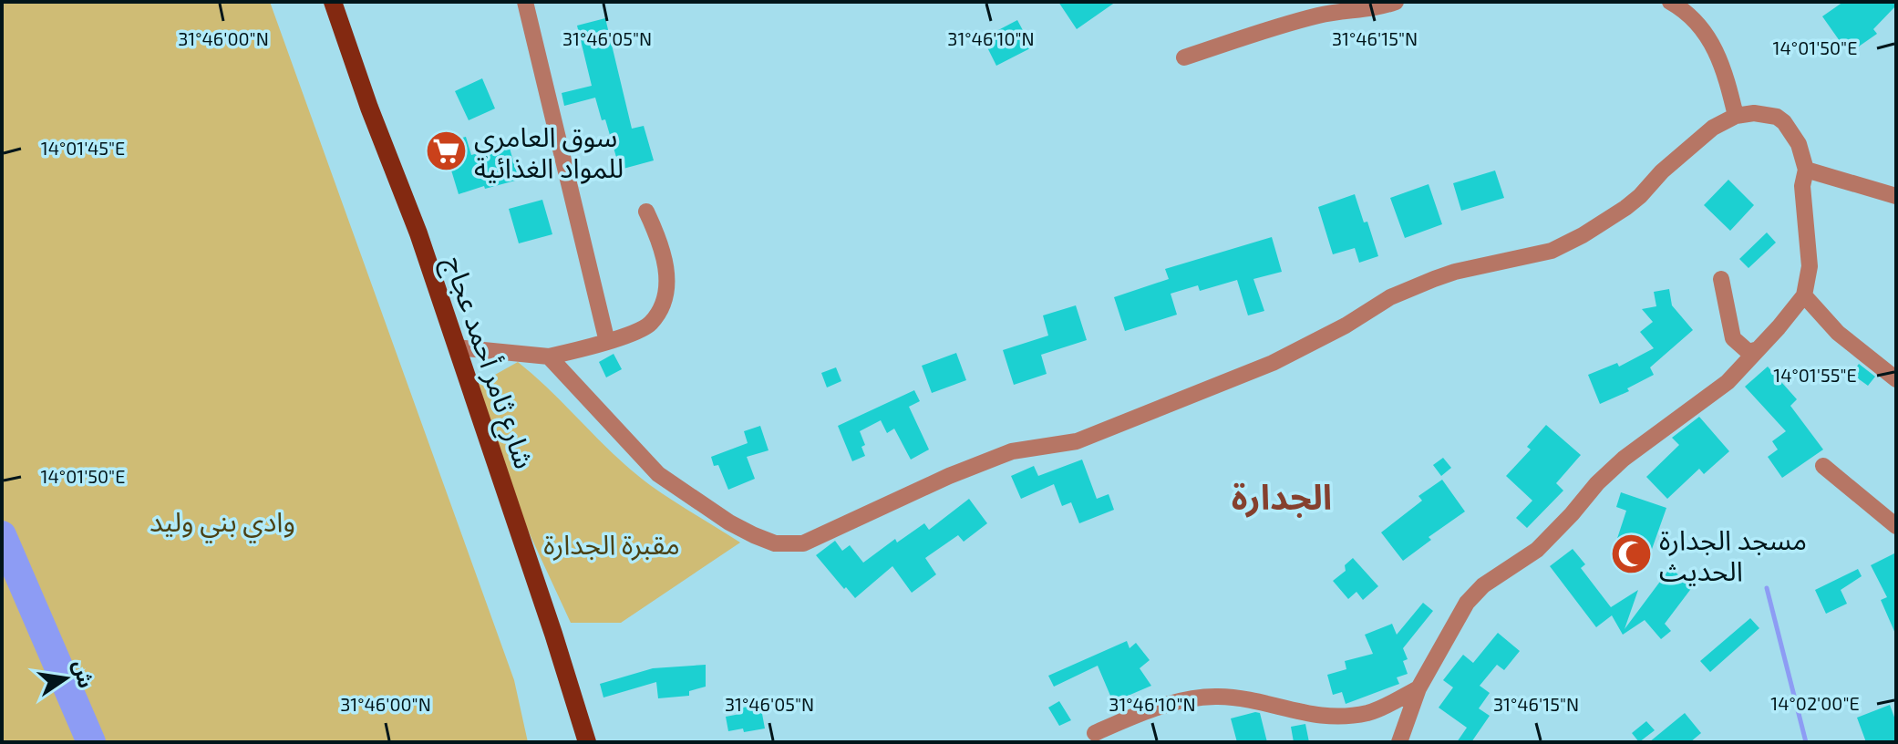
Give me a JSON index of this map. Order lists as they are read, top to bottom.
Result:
{
  "streets": {
    "main road": ["شارع ثامر أحمد عجاج"]
  },
  "districts": ["الجدارة"],
  "parks": ["وادي بني وليد", "مقبرة الجدارة"],
  "places": {
    "supermarket": ["سوق العامري للمواد الغذائية"],
    "mosque": ["مسجد الجدارة الحديث"]
  },
  "north": "right",
  "coordinates": [
    "31°46'00\"N",
    "31°46'05\"N",
    "31°46'10\"N",
    "31°46'15\"N",
    "14°01'50\"E",
    "14°01'45\"E",
    "14°01'55\"E",
    "14°02'00\"E"
  ]
}
